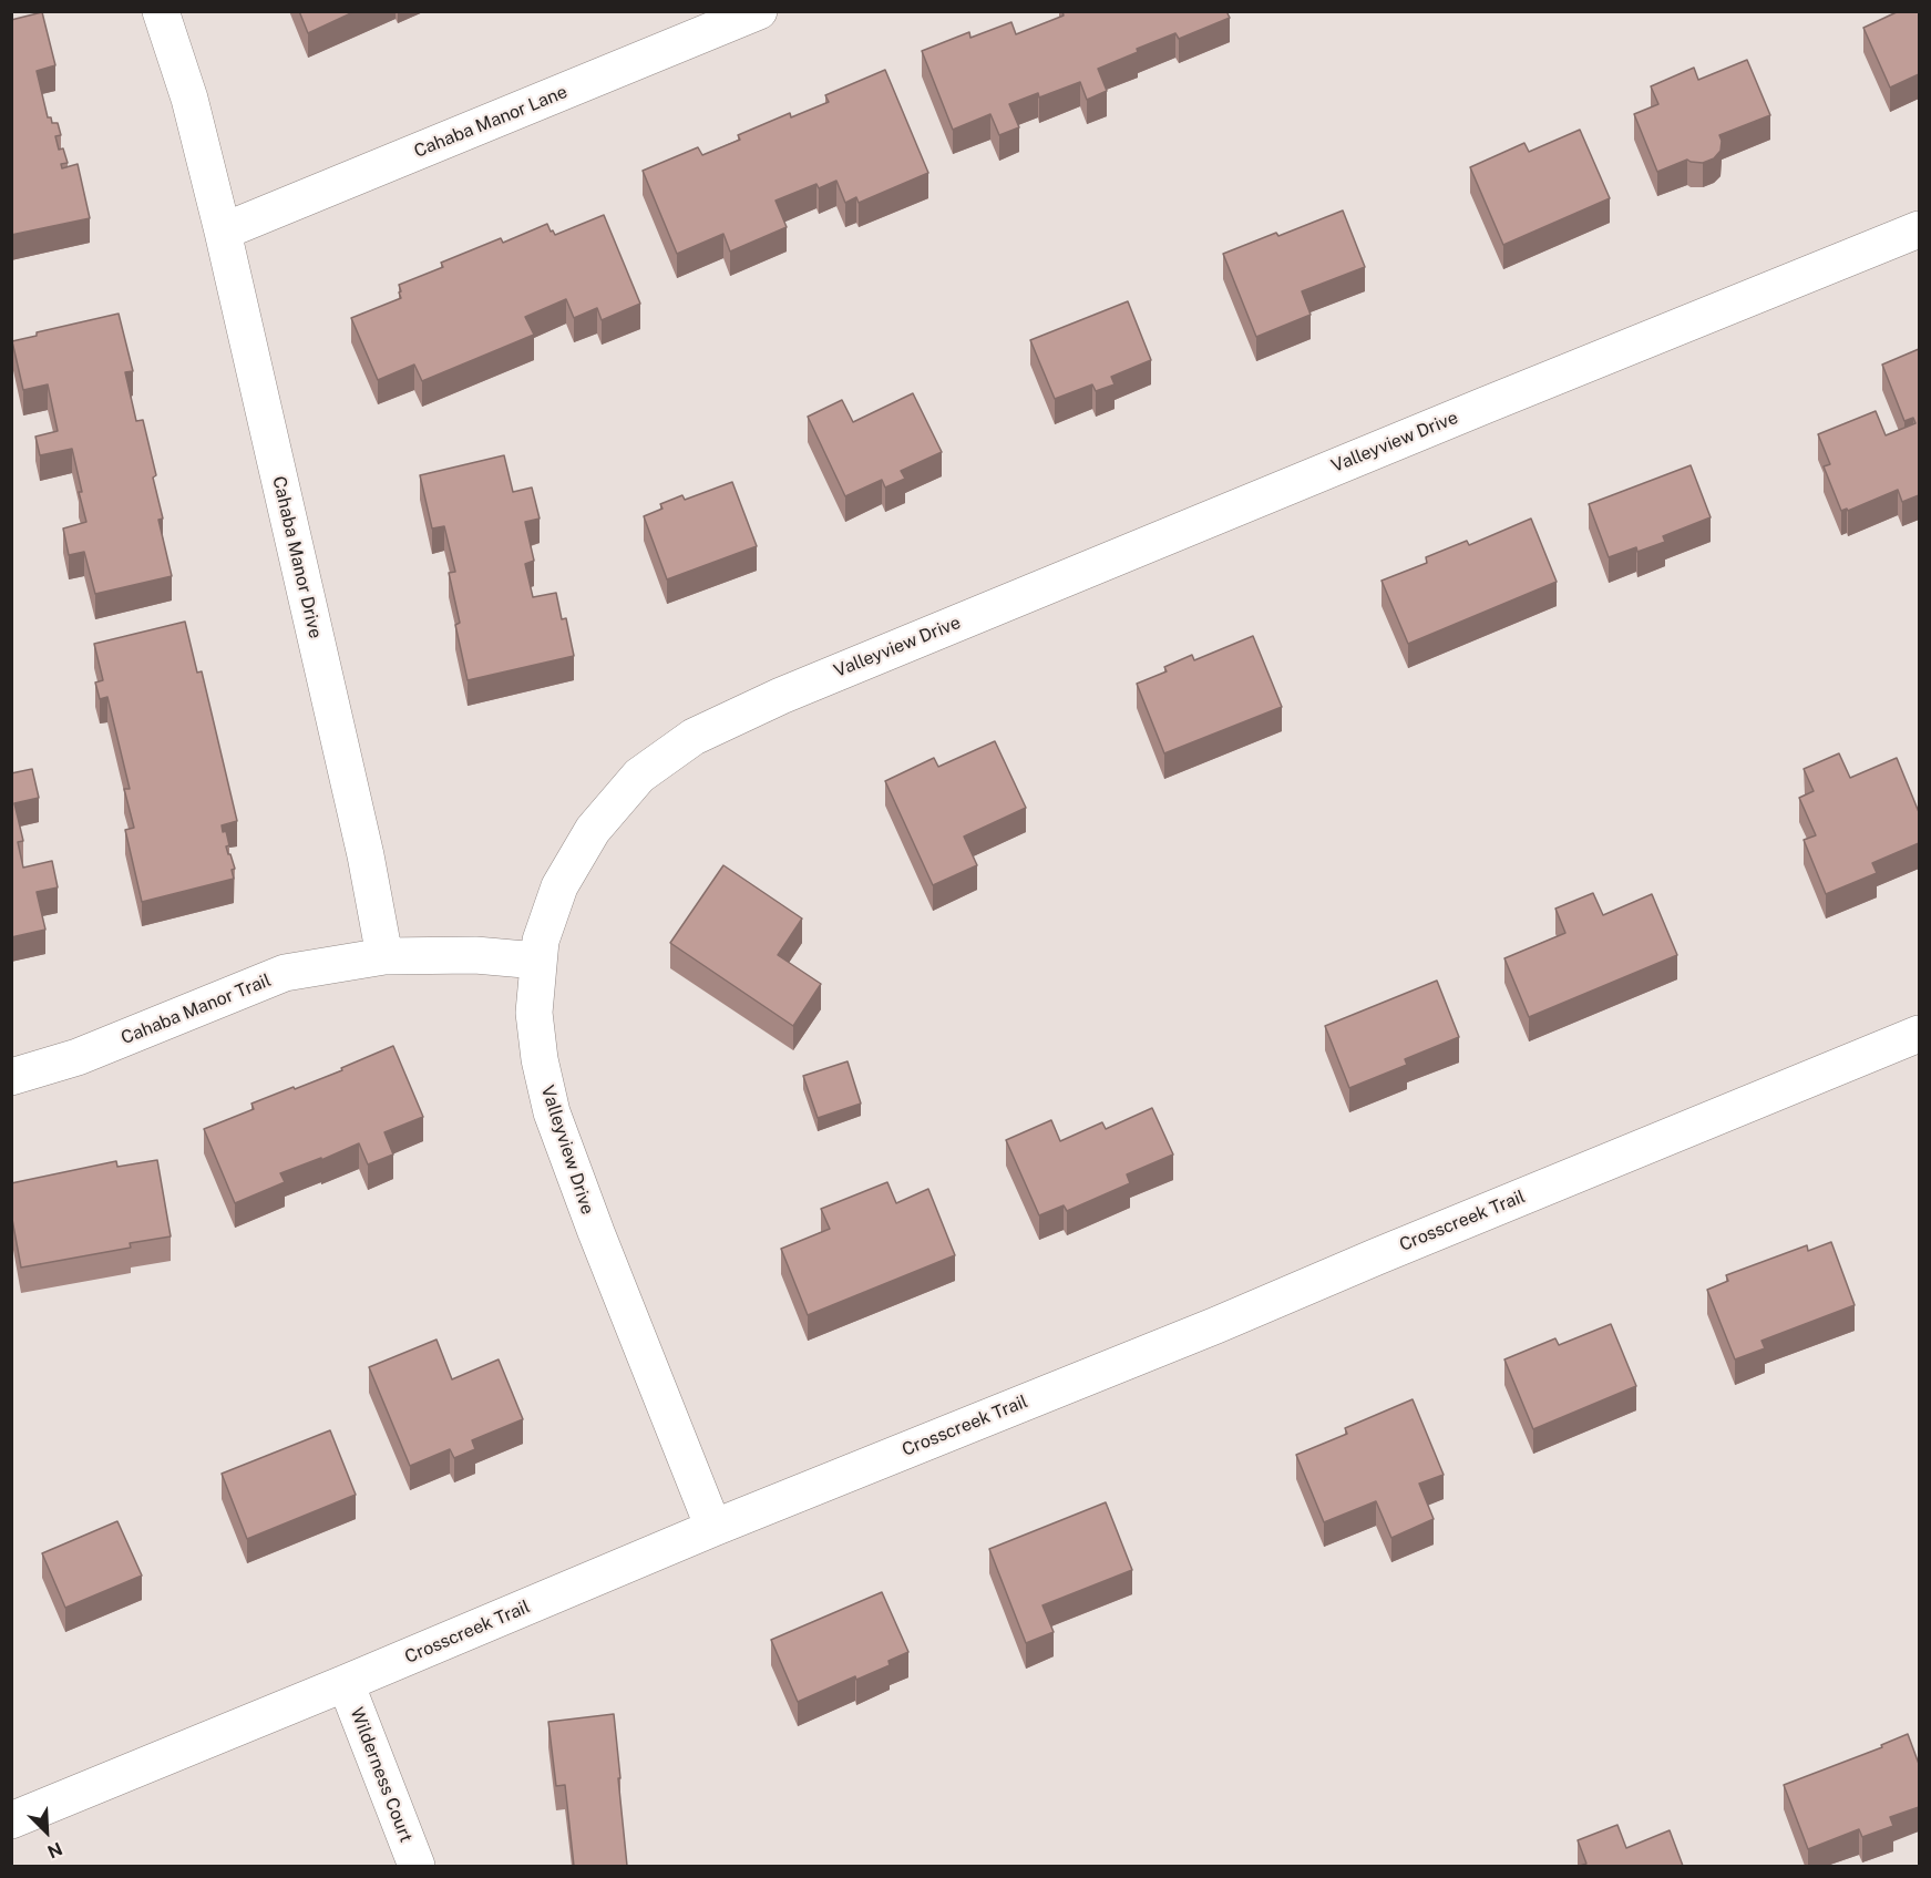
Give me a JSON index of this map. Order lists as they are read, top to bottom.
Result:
{
  "streets": {
    "street": [
      "Cahaba Manor Lane",
      "Valleyview Drive",
      "Cahaba Manor Drive",
      "Cahaba Manor Trail",
      "Crosscreek Trail",
      "Wilderness Court"
    ]
  },
  "crossings": [
    ["Cahaba Manor Lane", "Cahaba Manor Drive"],
    ["Valleyview Drive", "Crosscreek Trail"],
    ["Cahaba Manor Drive", "Cahaba Manor Trail"],
    ["Crosscreek Trail", "Wilderness Court"]
  ],
  "north": "bottom right"
}
